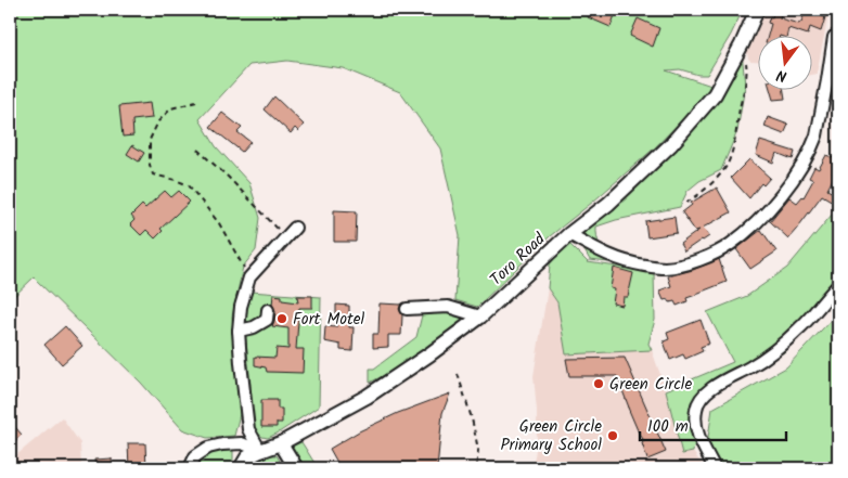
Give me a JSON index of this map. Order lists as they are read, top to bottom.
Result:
{
  "streets": {
    "main road": ["Toro Road"]
  },
  "places": ["Fort Motel", "Green Circle", "Green Circle Primary School"],
  "scale_bar": "100 m",
  "north": "bottom"
}
